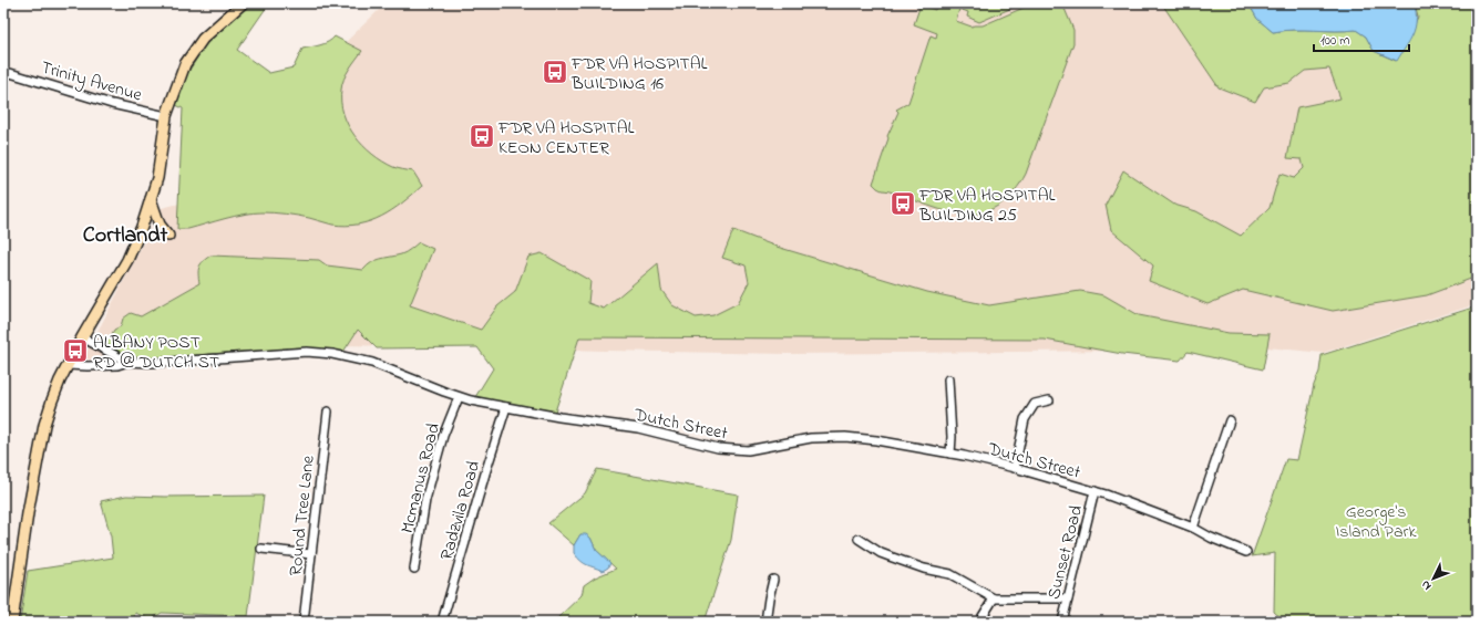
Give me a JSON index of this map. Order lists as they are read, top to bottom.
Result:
{
  "streets": {
    "street": [
      "Trinity Avenue",
      "Dutch Street",
      "Mcmanus Road",
      "Radzvila Road",
      "Round Tree Lane",
      "Sunset Road"
    ]
  },
  "crossings": [
    ["Dutch Street", "Mcmanus Road"],
    ["Dutch Street", "Radzvila Road"],
    ["Dutch Street", "Sunset Road"]
  ],
  "districts": ["Cortlandt"],
  "parks": ["George's Island Park"],
  "places": {
    "bus stop": [
      "FDR VA HOSPITAL BUILDING 16",
      "FDR VA HOSPITAL KEON CENTER",
      "FDR VA HOSPITAL BUILDING 25",
      "ALBANY POST RD @ DUTCH ST"
    ]
  },
  "scale_bar": "100 m",
  "north": "bottom left"
}
